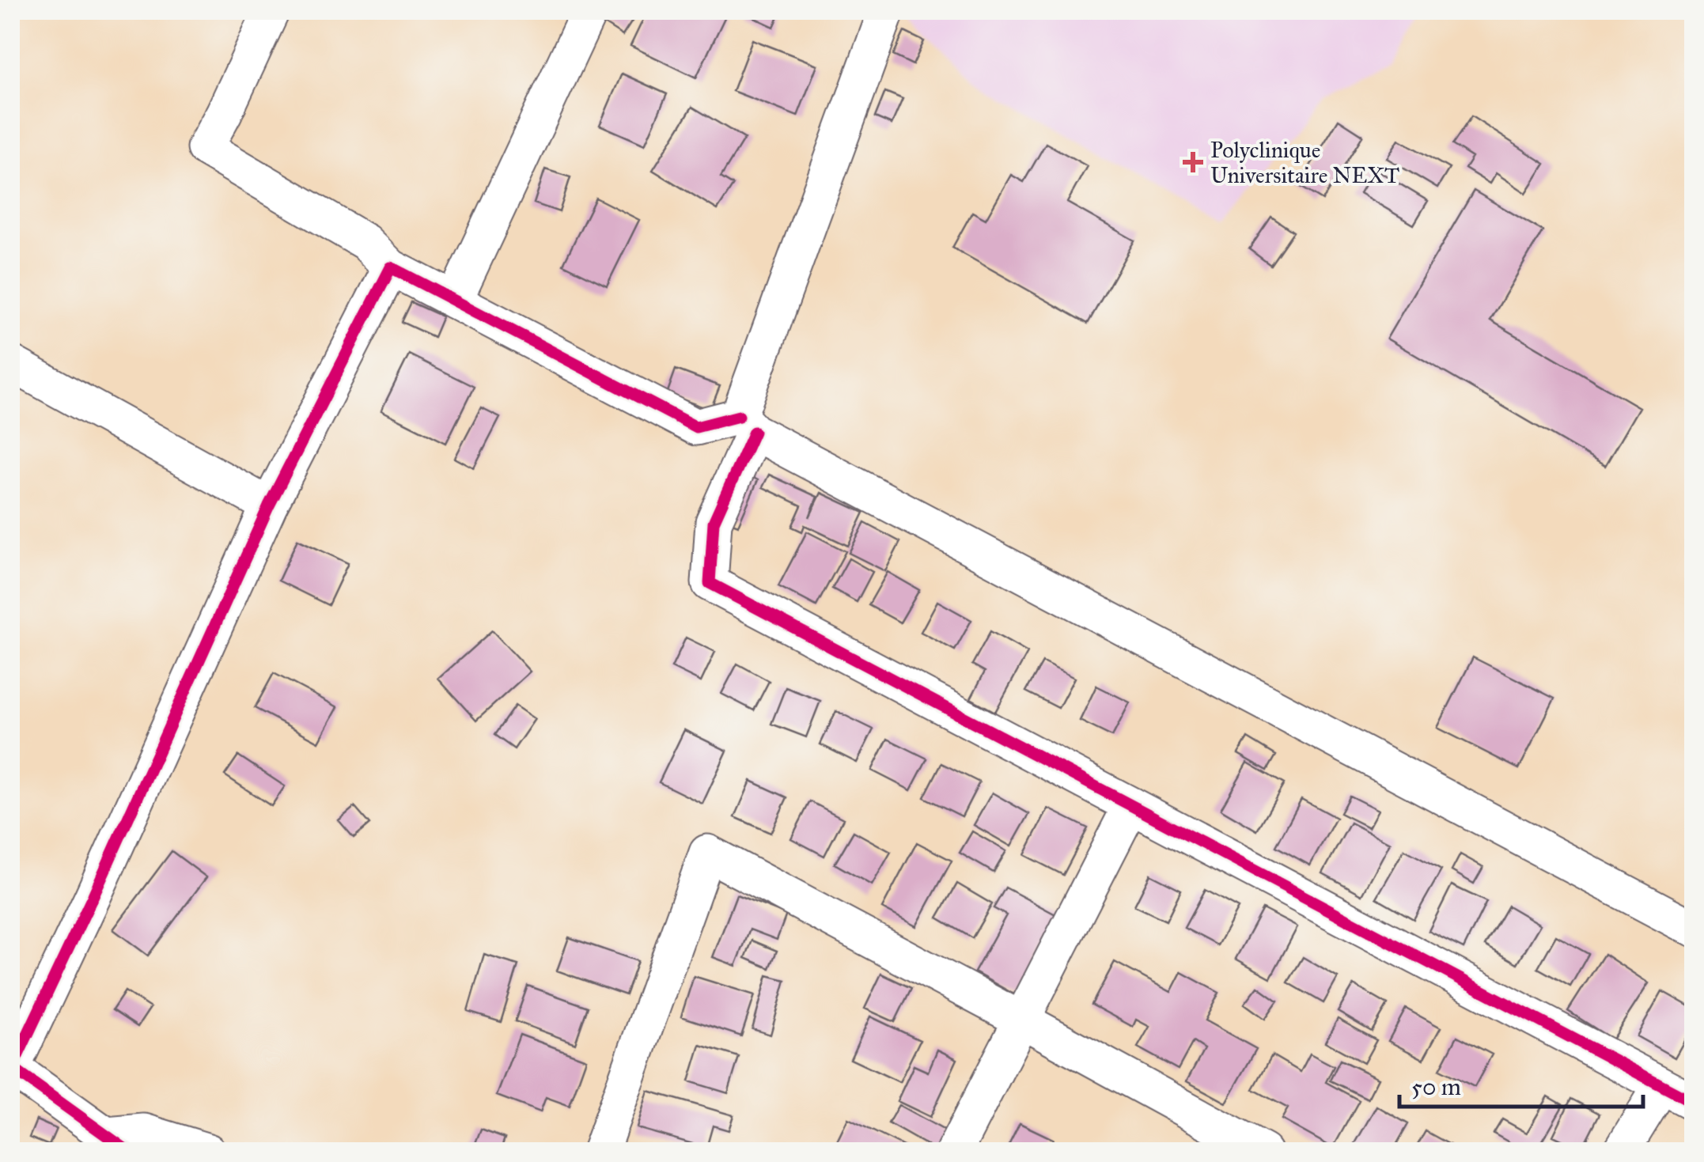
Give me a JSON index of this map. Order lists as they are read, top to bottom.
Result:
{
  "places": {
    "health": ["Polyclinique Universitaire NEXT"]
  },
  "scale_bar": "50 m"
}
